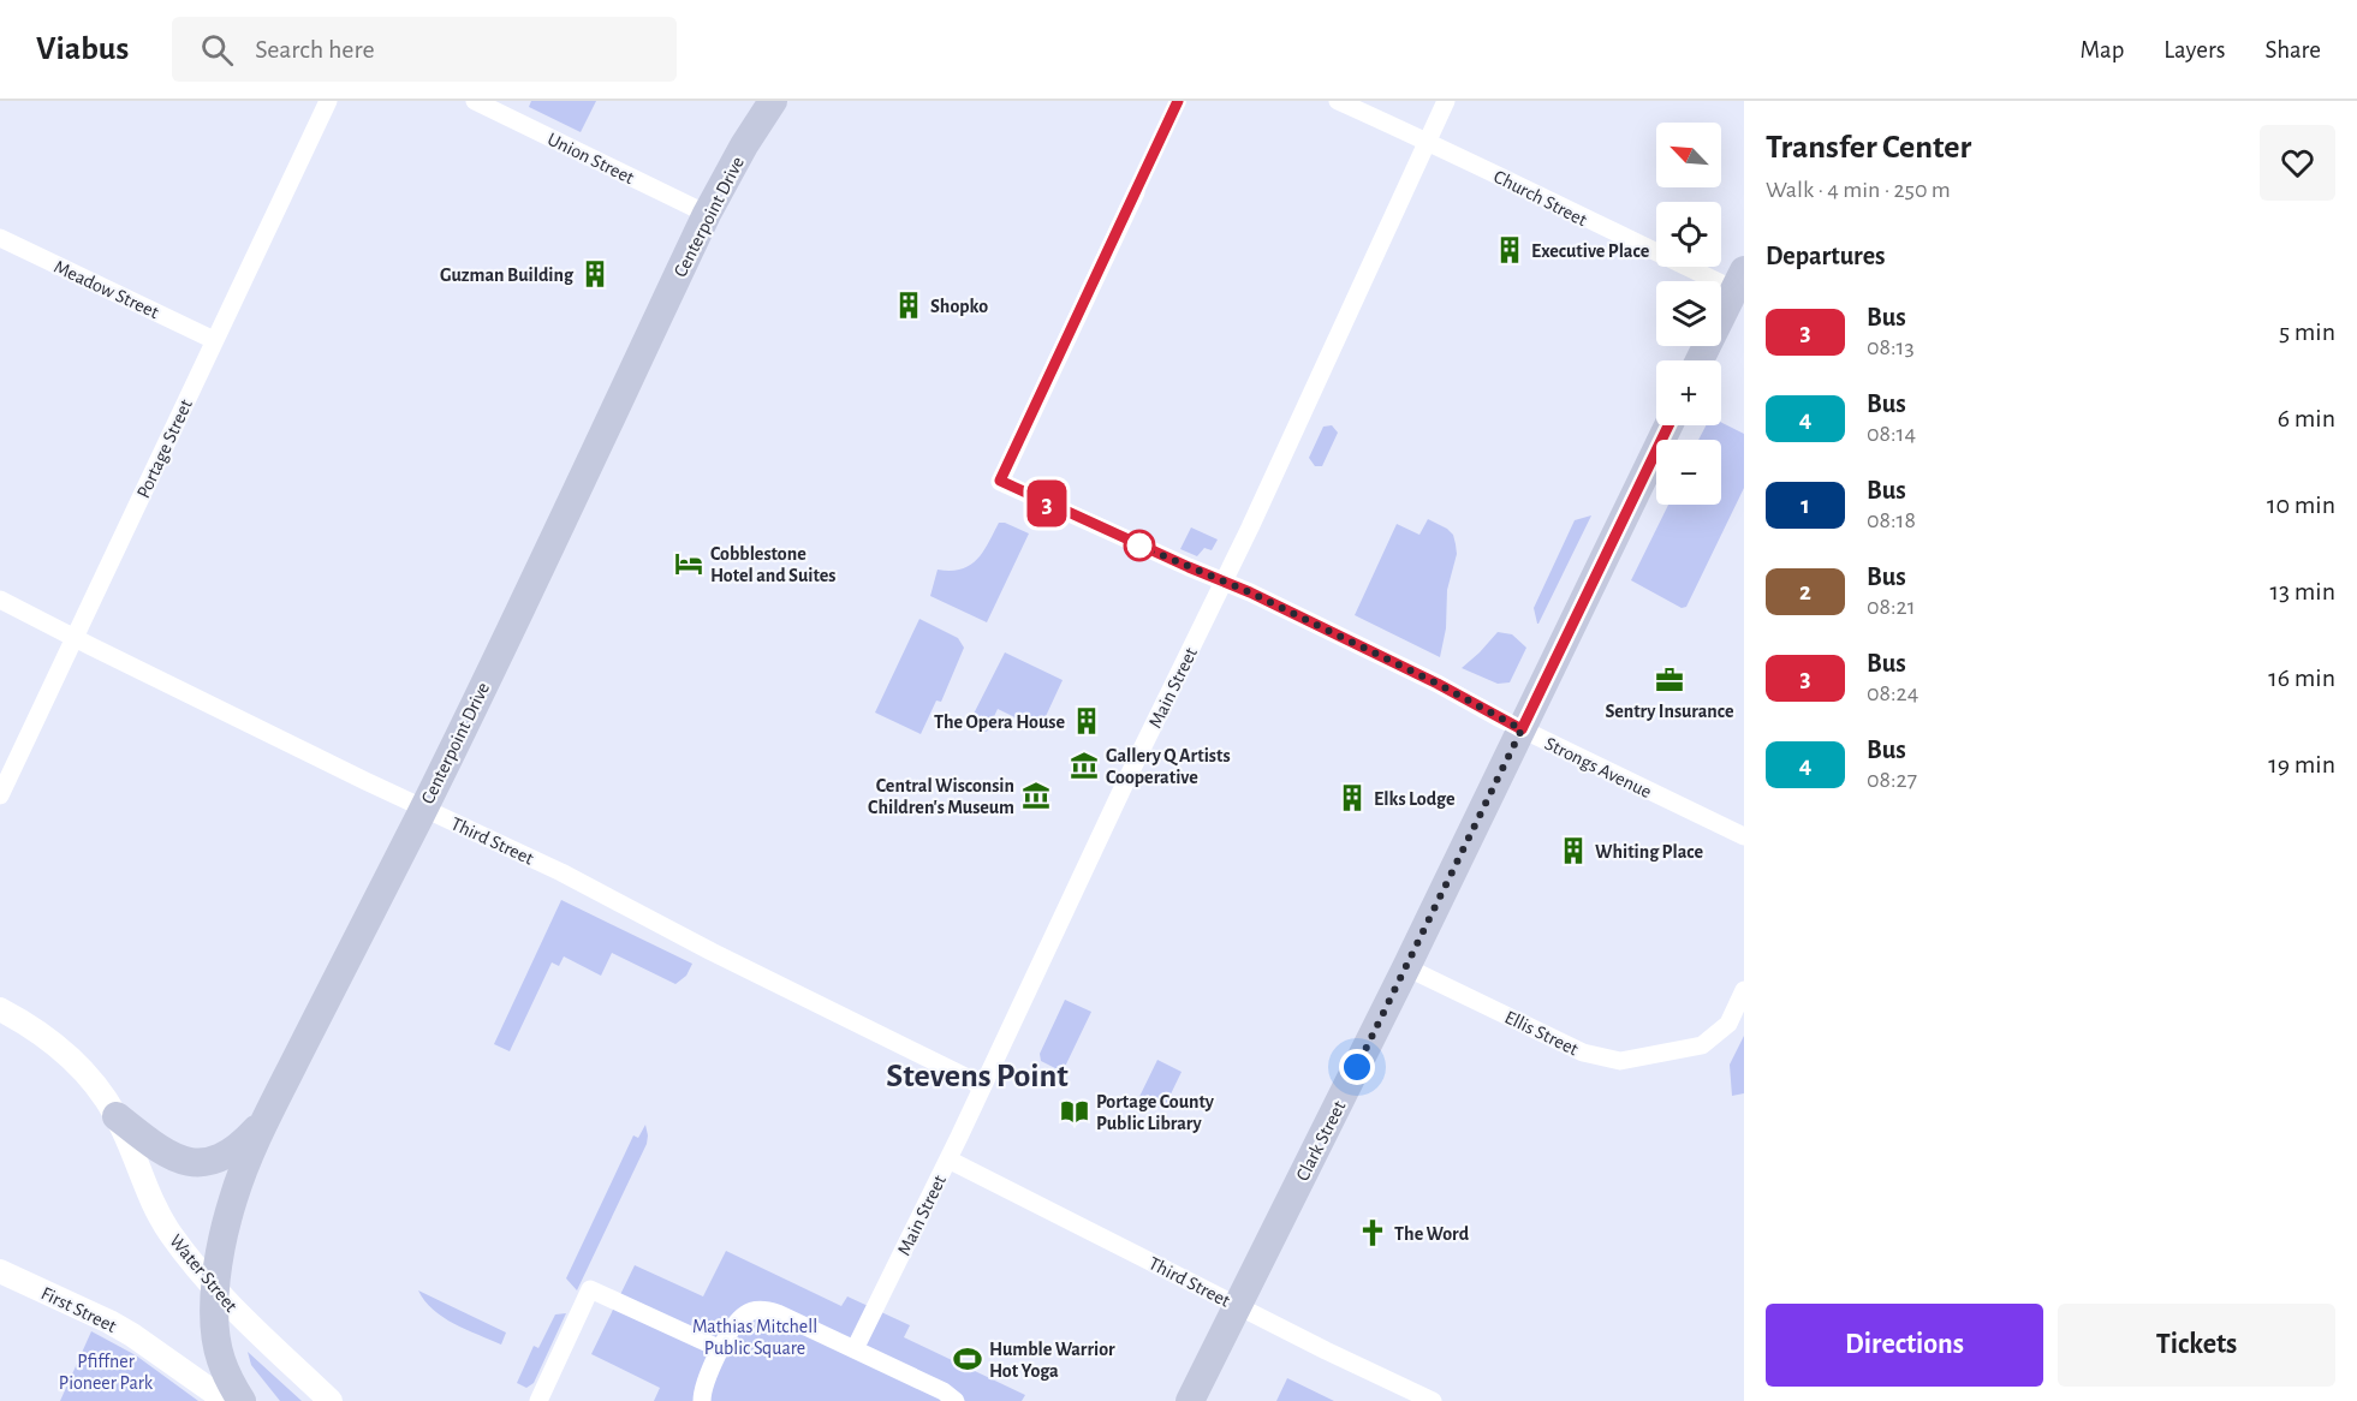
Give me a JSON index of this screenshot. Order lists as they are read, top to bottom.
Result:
{
  "streets": {
    "main road": ["Centerpoint Drive", "Clark Street"],
    "street": [
      "Union Street",
      "Church Street",
      "Meadow Street",
      "Portage Street",
      "Main Street",
      "Strongs Avenue",
      "Third Street",
      "Ellis Street",
      "Water Street",
      "First Street"
    ]
  },
  "crossings": [
    ["Union Street", "Centerpoint Drive"],
    ["Church Street", "Main Street"],
    ["Centerpoint Drive", "Third Street"],
    ["Centerpoint Drive", "Water Street"],
    ["Meadow Street", "Portage Street"],
    ["Portage Street", "Third Street"],
    ["Main Street", "Strongs Avenue"],
    ["Main Street", "Third Street"],
    ["Strongs Avenue", "Clark Street"],
    ["Third Street", "Clark Street"],
    ["Ellis Street", "Clark Street"]
  ],
  "districts": ["Stevens Point"],
  "parks": ["Mathias Mitchell Public Square", "Pfiffner Pioneer Park"],
  "places": {
    "building": [
      "Executive Place",
      "Guzman Building",
      "Shopko",
      "The Opera House",
      "Elks Lodge",
      "Whiting Place"
    ],
    "hotel": ["Cobblestone Hotel and Suites"],
    "office": ["Sentry Insurance"],
    "museum": ["Gallery Q Artists Cooperative", "Central Wisconsin Children's Museum"],
    "library": ["Portage County Public Library"],
    "church": ["The Word"],
    "sports": ["Humble Warrior Hot Yoga"]
  },
  "lines": ["bus line 3"],
  "north": "top left",
  "page": {
    "header": "Viabus",
    "search": "Search here",
    "nav": ["Map", "Layers", "Share"],
    "on_map": "3",
    "heading": [
      ["Transfer Center", "Walk · 4 min · 250 m"],
      "Departures"
    ],
    "map_buttons": ["+", "−"],
    "list": [
      {
        "mark": "3",
        "name": "Bus",
        "note": "08:13",
        "value": "5 min"
      },
      {
        "mark": "4",
        "name": "Bus",
        "note": "08:14",
        "value": "6 min"
      },
      {
        "mark": "1",
        "name": "Bus",
        "note": "08:18",
        "value": "10 min"
      },
      {
        "mark": "2",
        "name": "Bus",
        "note": "08:21",
        "value": "13 min"
      },
      {
        "mark": "3",
        "name": "Bus",
        "note": "08:24",
        "value": "16 min"
      },
      {
        "mark": "4",
        "name": "Bus",
        "note": "08:27",
        "value": "19 min"
      }
    ],
    "buttons": ["Directions", "Tickets"]
  }
}
